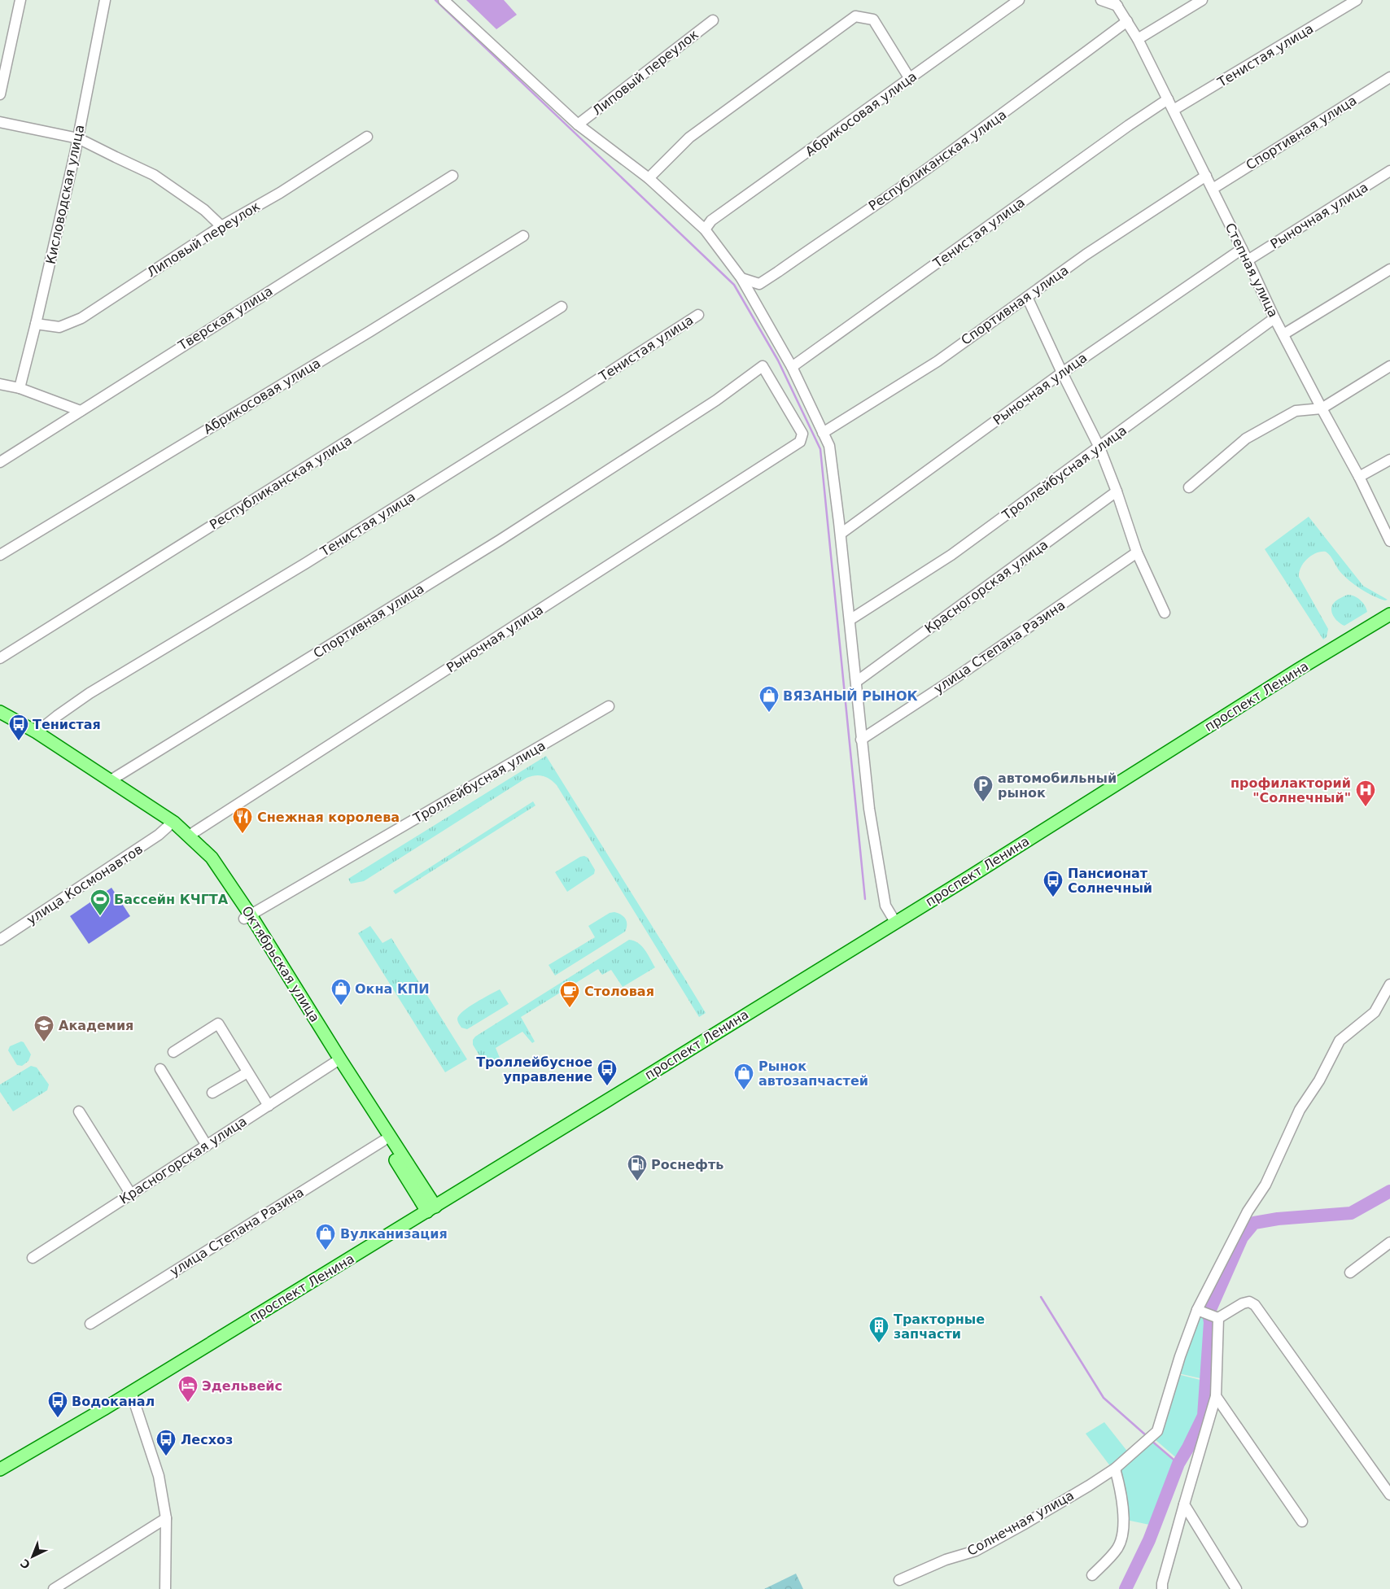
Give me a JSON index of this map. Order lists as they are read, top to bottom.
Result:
{
  "streets": {
    "main road": ["проспект Ленина", "Октябрьская улица"],
    "street": [
      "Тенистая улица",
      "Липовый переулок",
      "Абрикосовая улица",
      "Спортивная улица",
      "Республиканская улица",
      "Кисловодская улица",
      "Рыночная улица",
      "Степная улица",
      "Тверская улица",
      "Троллейбусная улица",
      "Красногорская улица",
      "улица Степана Разина",
      "улица Космонавтов",
      "Солнечная улица"
    ]
  },
  "crossings": [
    ["Тенистая улица", "Степная улица"],
    ["Тенистая улица", "Октябрьская улица"],
    ["Липовый переулок", "Кисловодская улица"],
    ["Спортивная улица", "Рыночная улица"],
    ["Спортивная улица", "Степная улица"],
    ["Спортивная улица", "Октябрьская улица"],
    ["Республиканская улица", "Степная улица"],
    ["Рыночная улица", "Степная улица"],
    ["Рыночная улица", "Октябрьская улица"],
    ["Степная улица", "Троллейбусная улица"],
    ["Троллейбусная улица", "Октябрьская улица"],
    ["Красногорская улица", "Октябрьская улица"],
    ["улица Степана Разина", "Октябрьская улица"],
    ["проспект Ленина", "Октябрьская улица"],
    ["улица Космонавтов", "Октябрьская улица"]
  ],
  "places": {
    "shop": [
      "ВЯЗАНЫЙ РЫНОК",
      "Окна КПИ",
      "Рынок автозапчастей",
      "Вулканизация"
    ],
    "bus stop": [
      "Тенистая",
      "Пансионат Солнечный",
      "Троллейбусное управление",
      "Водоканал",
      "Лесхоз"
    ],
    "parking": ["автомобильный рынок"],
    "hospital": ["профилакторий \"Солнечный\""],
    "restaurant": ["Снежная королева"],
    "sports": ["Бассейн КЧГТА"],
    "cafe": ["Столовая"],
    "school or university": ["Академия"],
    "fuel station": ["Роснефть"],
    "building": ["Тракторные запчасти"],
    "hotel": ["Эдельвейс"]
  },
  "north": "bottom left"
}
